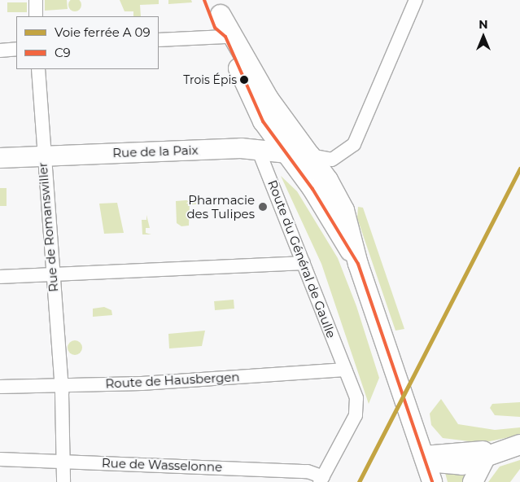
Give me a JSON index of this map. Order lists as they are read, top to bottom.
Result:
{
  "streets": {
    "main road": ["Rue de la Paix"],
    "street": [
      "Rue de Romanswiller",
      "Route du Général de Gaulle",
      "Route de Hausbergen",
      "Rue de Wasselonne"
    ]
  },
  "crossings": [
    ["Rue de la Paix", "Rue de Romanswiller"],
    ["Rue de la Paix", "Route du Général de Gaulle"],
    ["Rue de Romanswiller", "Route de Hausbergen"],
    ["Rue de Romanswiller", "Rue de Wasselonne"],
    ["Route du Général de Gaulle", "Route de Hausbergen"],
    ["Route du Général de Gaulle", "Rue de Wasselonne"]
  ],
  "places": ["Trois Épis", "Pharmacie des Tulipes"],
  "lines": ["transit line C9"],
  "legend": ["Voie ferrée A 09", "C9"],
  "north": "top"
}
